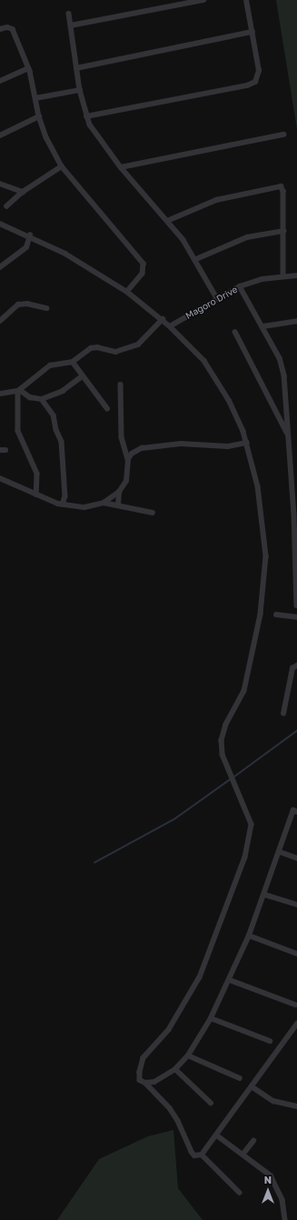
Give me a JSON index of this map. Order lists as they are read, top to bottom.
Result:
{
  "streets": {
    "street": ["Magoro Drive"]
  },
  "north": "top"
}
